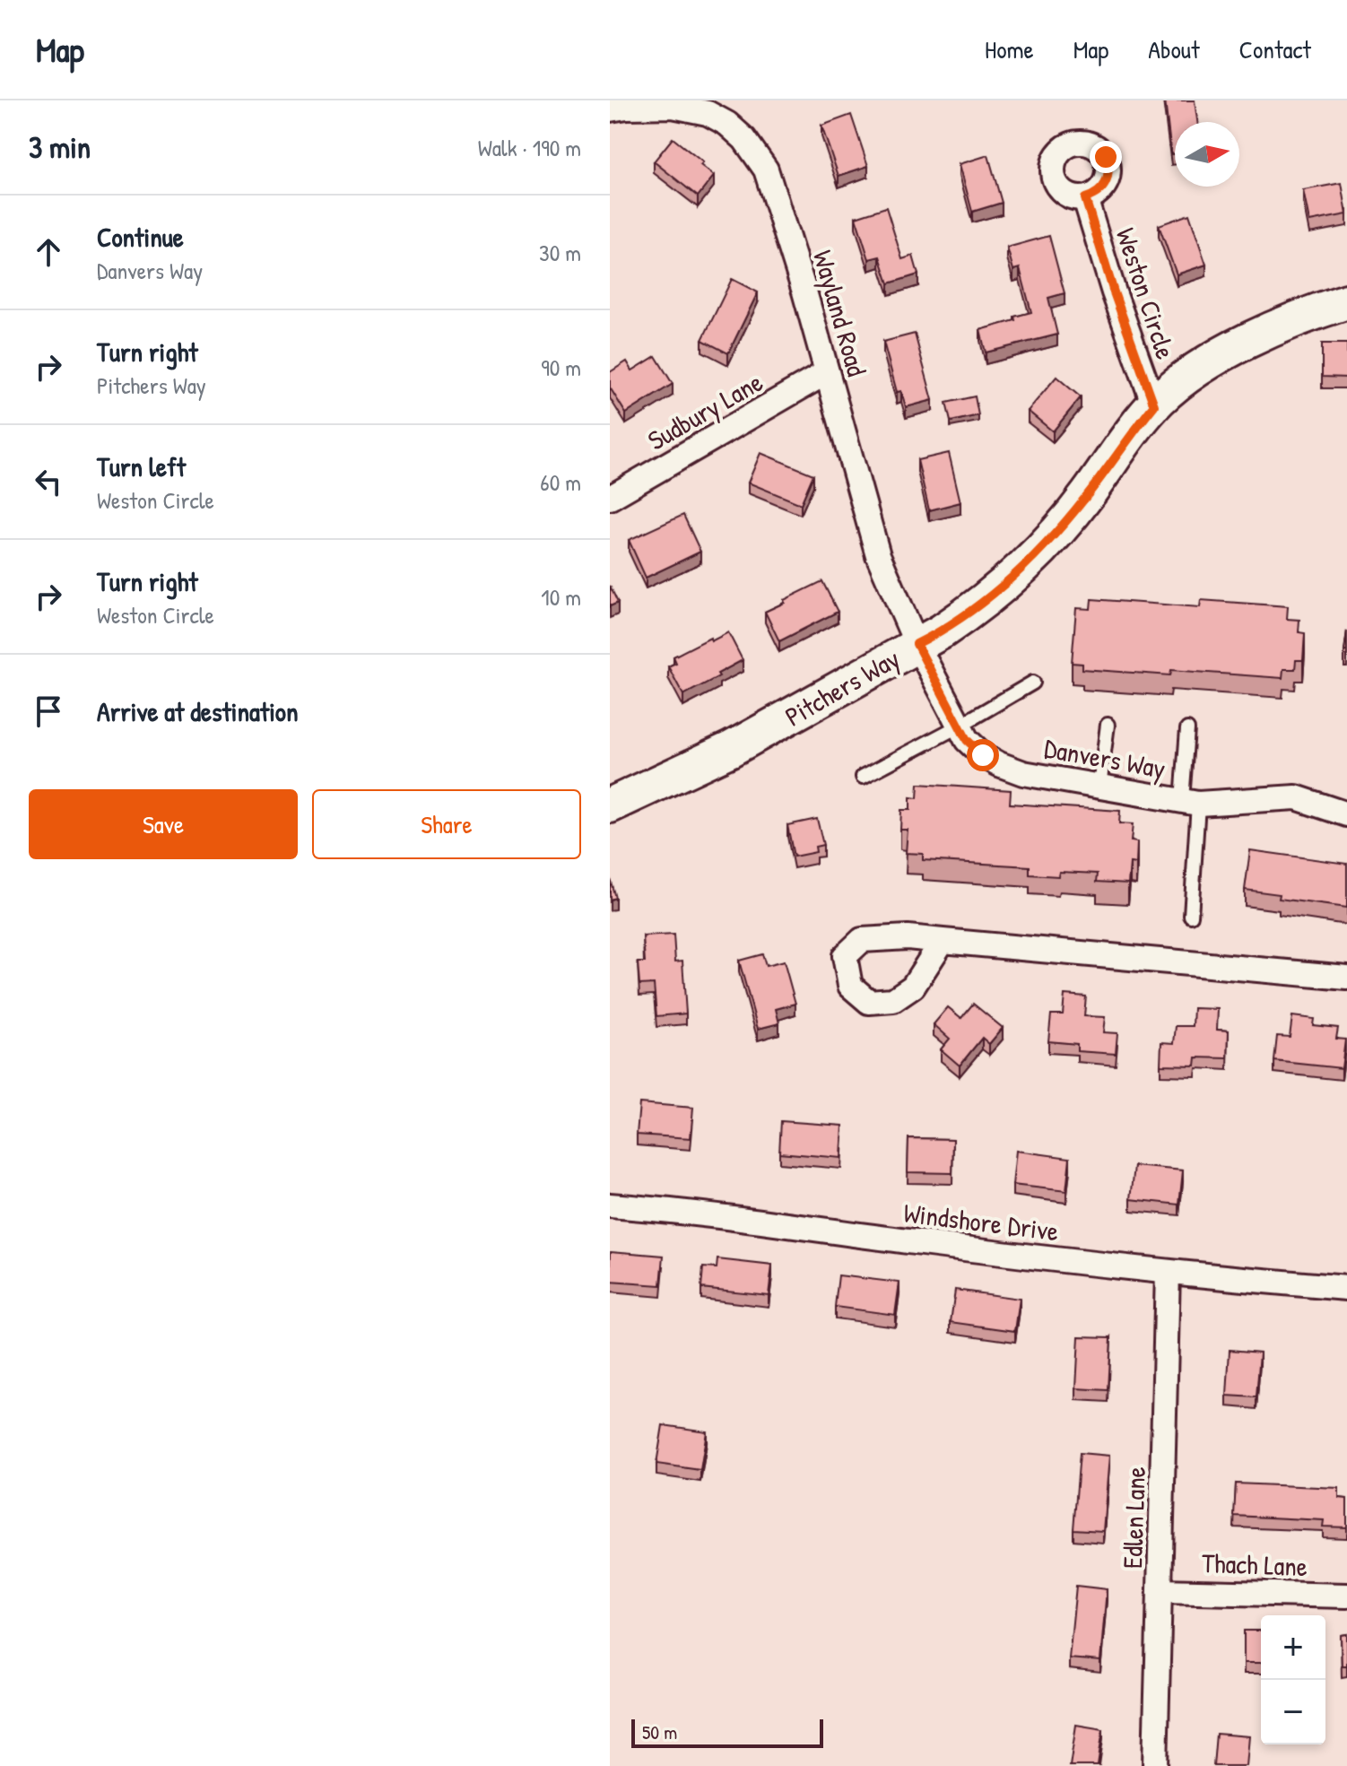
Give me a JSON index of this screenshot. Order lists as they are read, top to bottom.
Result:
{
  "streets": {
    "main road": ["Pitchers Way"],
    "street": [
      "Weston Circle",
      "Wayland Road",
      "Sudbury Lane",
      "Danvers Way",
      "Windshore Drive",
      "Edlen Lane",
      "Thach Lane"
    ]
  },
  "crossings": [
    ["Weston Circle", "Pitchers Way"],
    ["Wayland Road", "Sudbury Lane"],
    ["Wayland Road", "Pitchers Way"],
    ["Wayland Road", "Danvers Way"],
    ["Pitchers Way", "Danvers Way"],
    ["Windshore Drive", "Edlen Lane"],
    ["Edlen Lane", "Thach Lane"]
  ],
  "scale_bar": "50 m",
  "north": "right",
  "page": {
    "header": "Map",
    "nav": [
      "Home",
      "Map",
      "About",
      "Contact"
    ],
    "heading": ["3 min", "Walk · 190 m"],
    "list": [
      ["Continue", "Danvers Way", "30 m"],
      ["Turn right", "Pitchers Way", "90 m"],
      ["Turn left", "Weston Circle", "60 m"],
      ["Turn right", "Weston Circle", "10 m"],
      "Arrive at destination"
    ],
    "buttons": ["Save", "Share"],
    "map_buttons": ["+", "−"],
    "scale": "50 m"
  }
}
